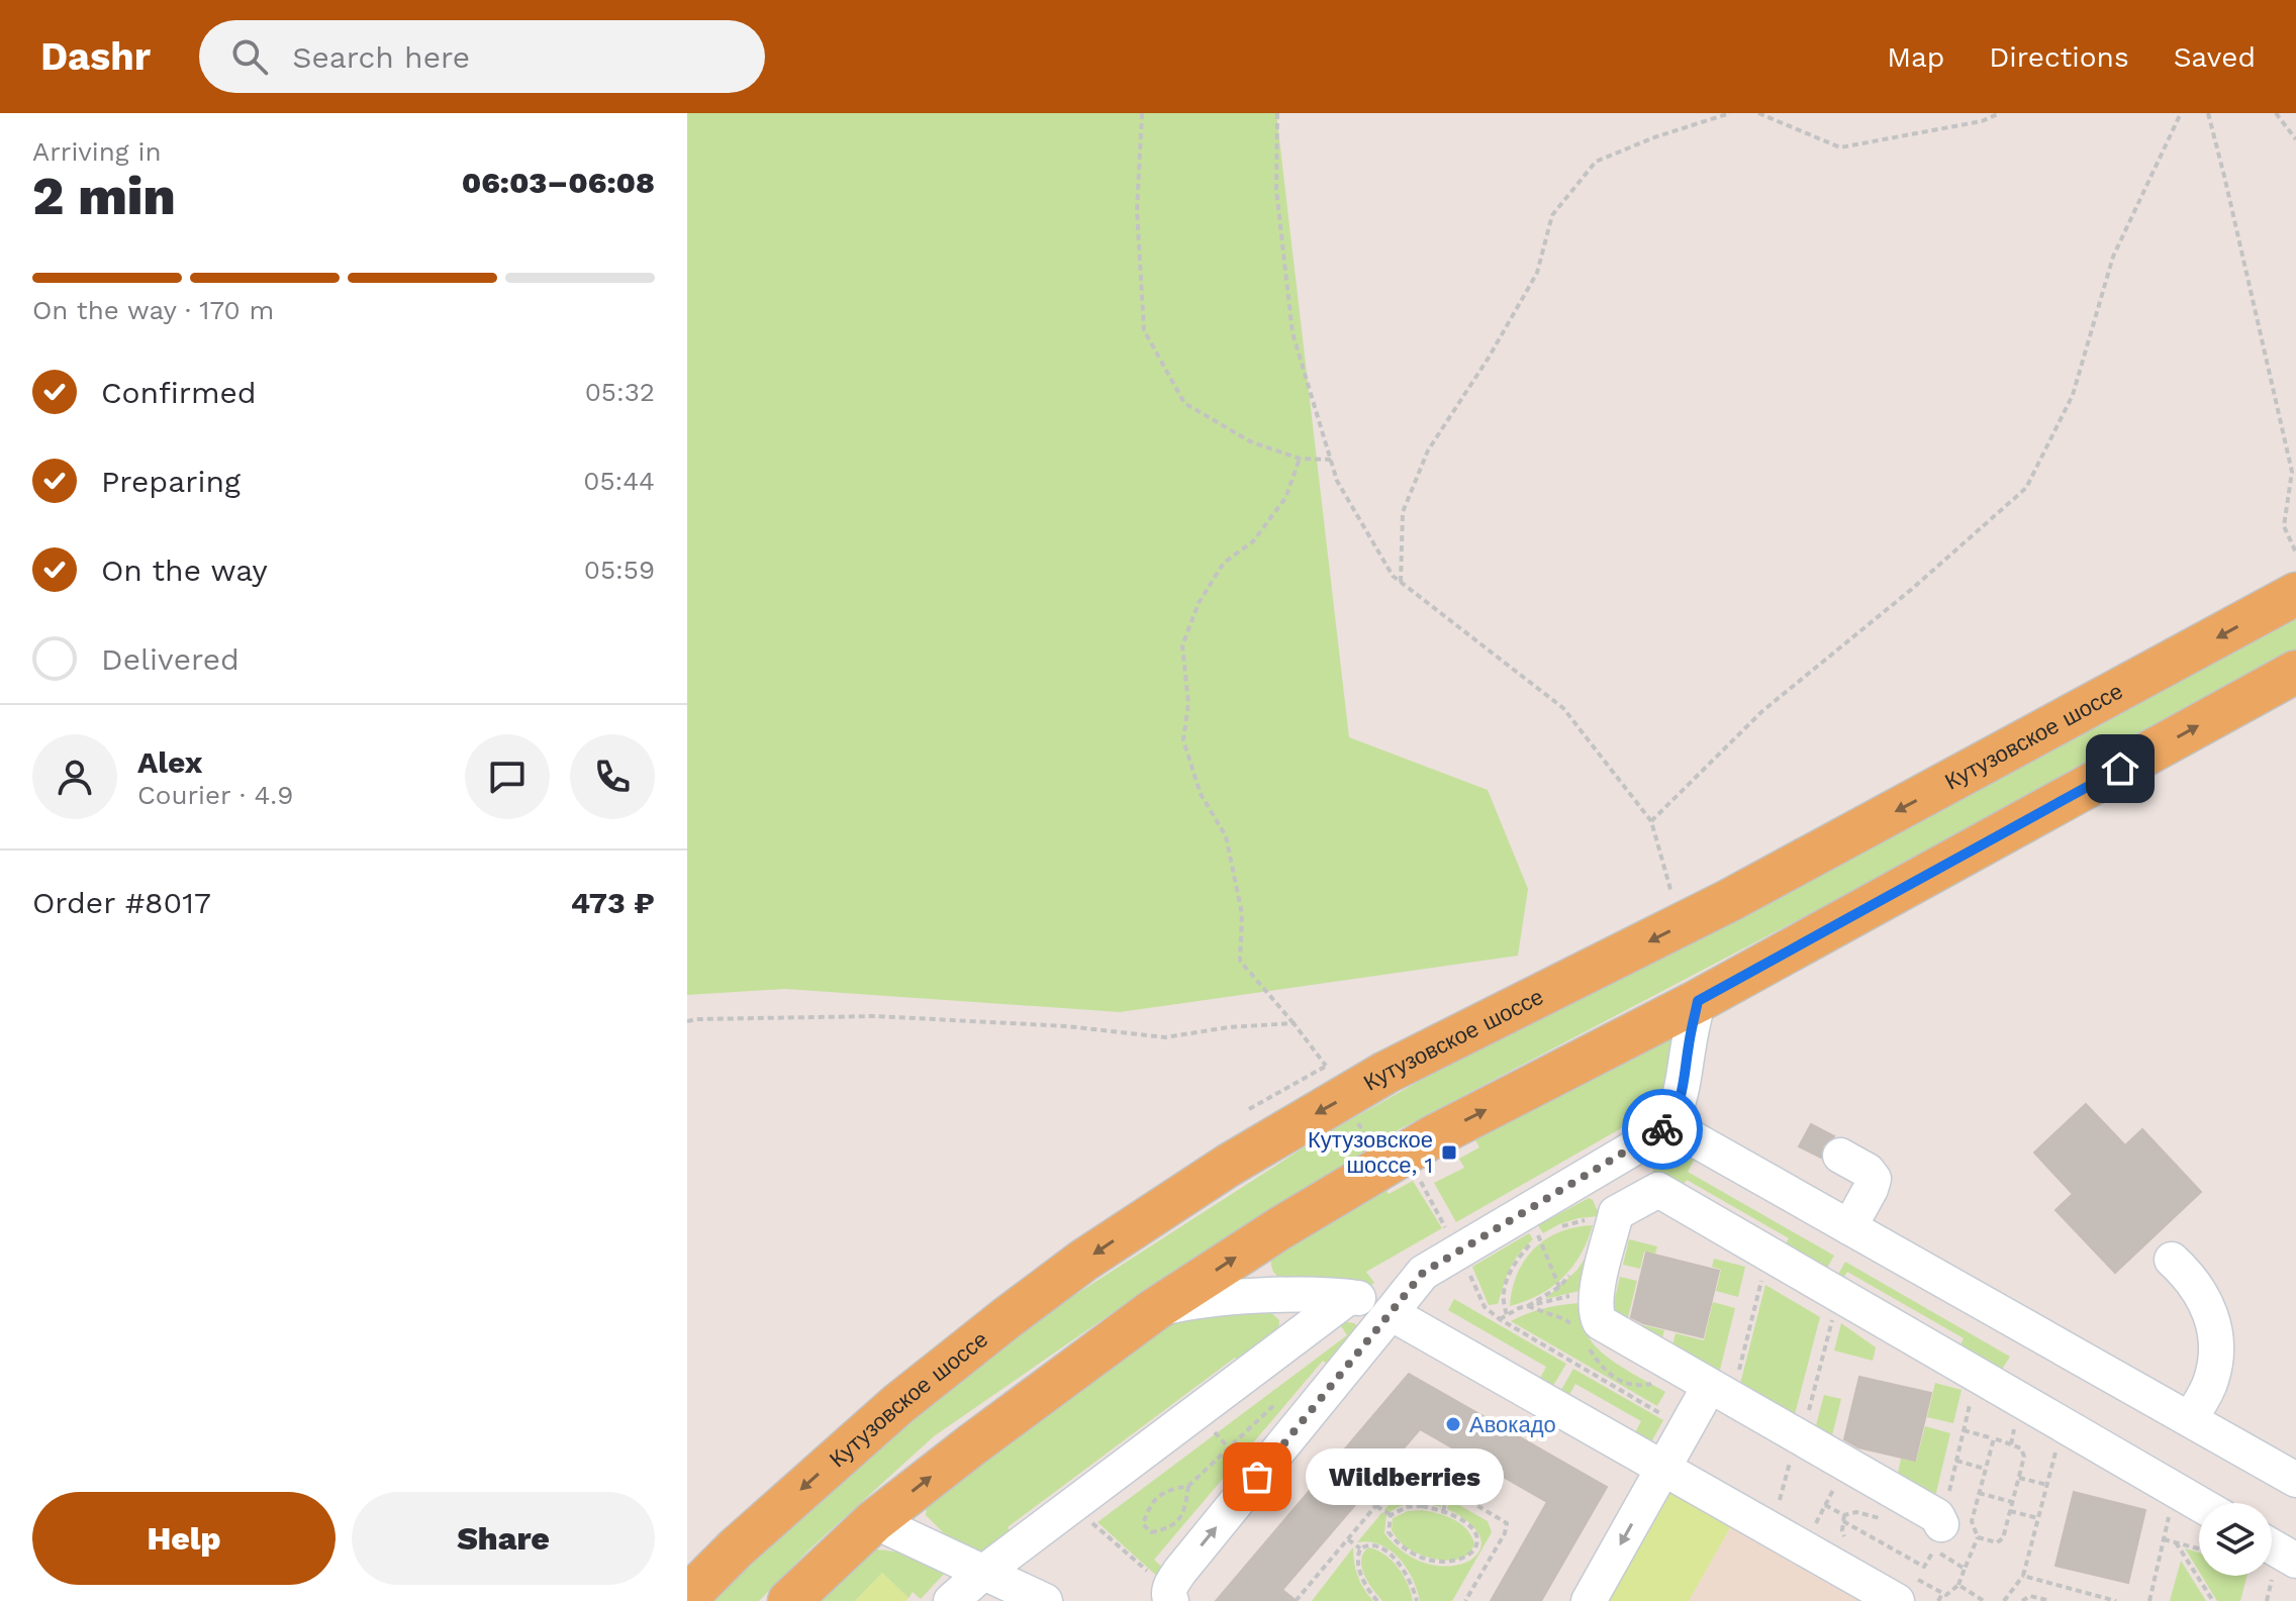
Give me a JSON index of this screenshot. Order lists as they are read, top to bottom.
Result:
{
  "streets": {
    "main road": ["Кутузовское шоссе"]
  },
  "places": {
    "transit": ["Кутузовское шоссе, 1"],
    "other": ["Авокадо", "Wildberries"]
  },
  "page": {
    "header": "Dashr",
    "search": "Search here",
    "nav": ["Map", "Directions", "Saved"],
    "heading": ["2 min", "Arriving in", "06:03–06:08"],
    "panel": [
      "Alex",
      "Courier · 4.9",
      "Order #8017",
      "473 ₽"
    ],
    "bar": "On the way · 170 m",
    "list": [
      ["Confirmed", "05:32"],
      ["Preparing", "05:44"],
      ["On the way", "05:59"],
      "Delivered"
    ],
    "bubble": "Wildberries",
    "buttons": ["Help", "Share"]
  }
}
